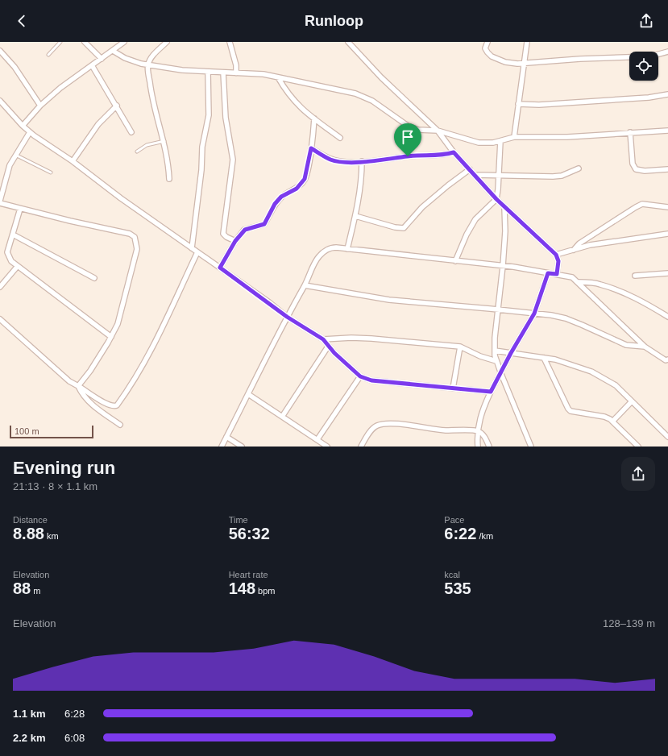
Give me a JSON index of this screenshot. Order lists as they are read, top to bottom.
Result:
{
  "scale_bar": "100 m",
  "page": {
    "header": "Runloop",
    "scale": "100 m",
    "heading": ["Evening run", "21:13 · 8 × 1.1 km"],
    "stats": [
      ["Distance", "8.88 km"],
      ["Time", "56:32"],
      ["Pace", "6:22 /km"],
      ["Elevation", "88 m"],
      ["Heart rate", "148 bpm"],
      ["kcal", "535"]
    ],
    "chart": ["Elevation", "128–139 m"],
    "list": [
      {
        "name": "1.1 km",
        "note": "6:28"
      },
      {
        "name": "2.2 km",
        "note": "6:08"
      }
    ]
  }
}
